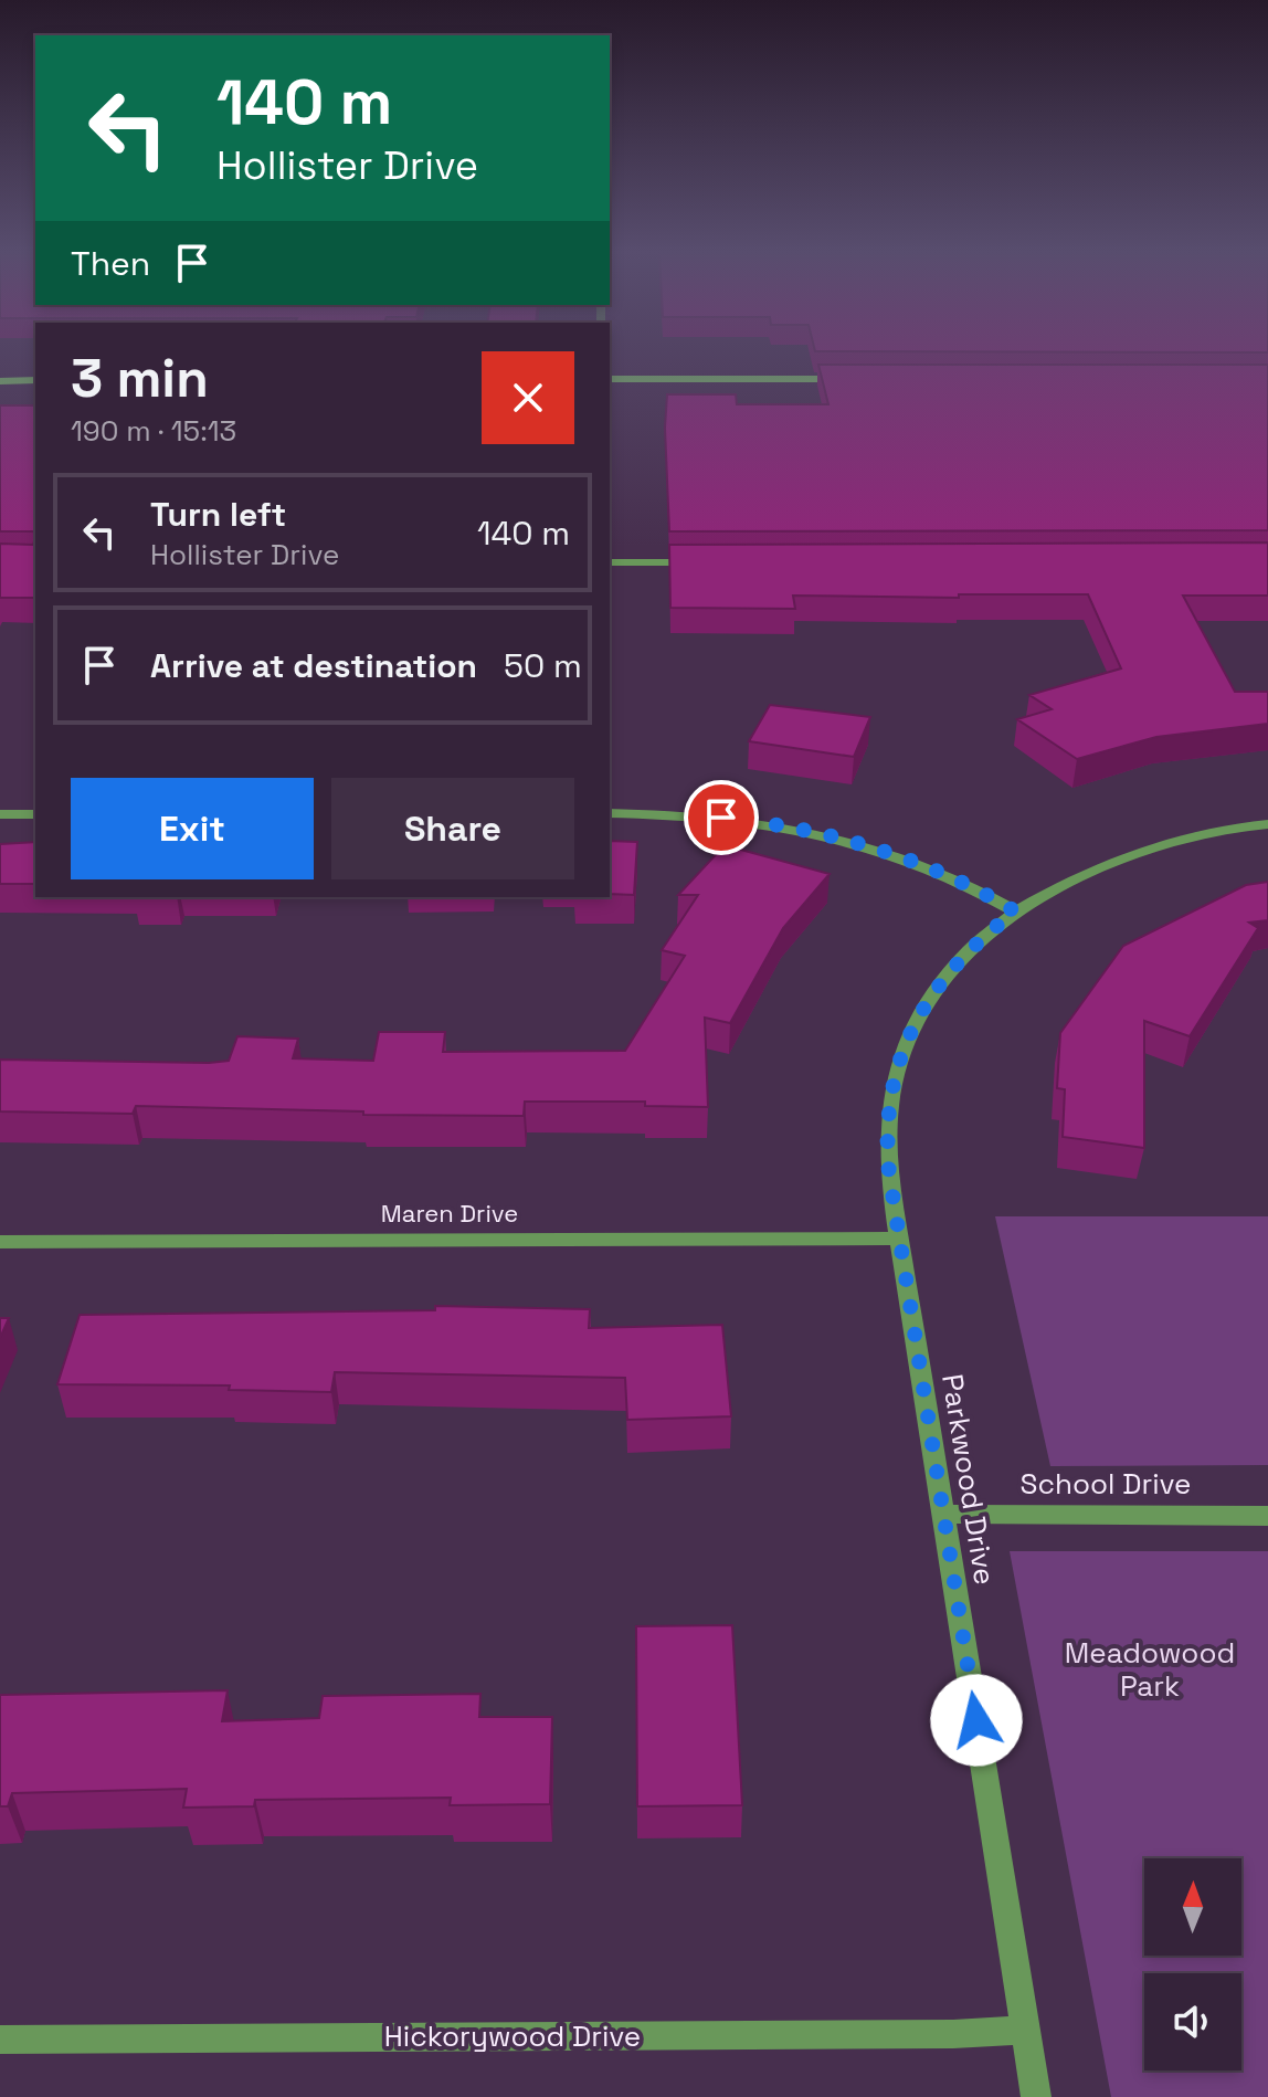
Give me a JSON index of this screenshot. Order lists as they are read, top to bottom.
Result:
{
  "streets": {
    "street": [
      "Maren Drive",
      "Parkwood Drive",
      "School Drive",
      "Hickorywood Drive"
    ]
  },
  "crossings": [
    ["Maren Drive", "Parkwood Drive"],
    ["Parkwood Drive", "School Drive"],
    ["Parkwood Drive", "Hickorywood Drive"]
  ],
  "parks": ["Meadowood Park"],
  "north": "top",
  "page": {
    "turn": ["140 m", "Hollister Drive"],
    "then": "Then",
    "heading": ["3 min", "190 m · 15:13"],
    "list": [
      {
        "name": "Turn left",
        "note": "Hollister Drive",
        "value": "140 m"
      },
      {
        "name": "Arrive at destination",
        "value": "50 m"
      }
    ],
    "buttons": ["Exit", "Share"]
  }
}
